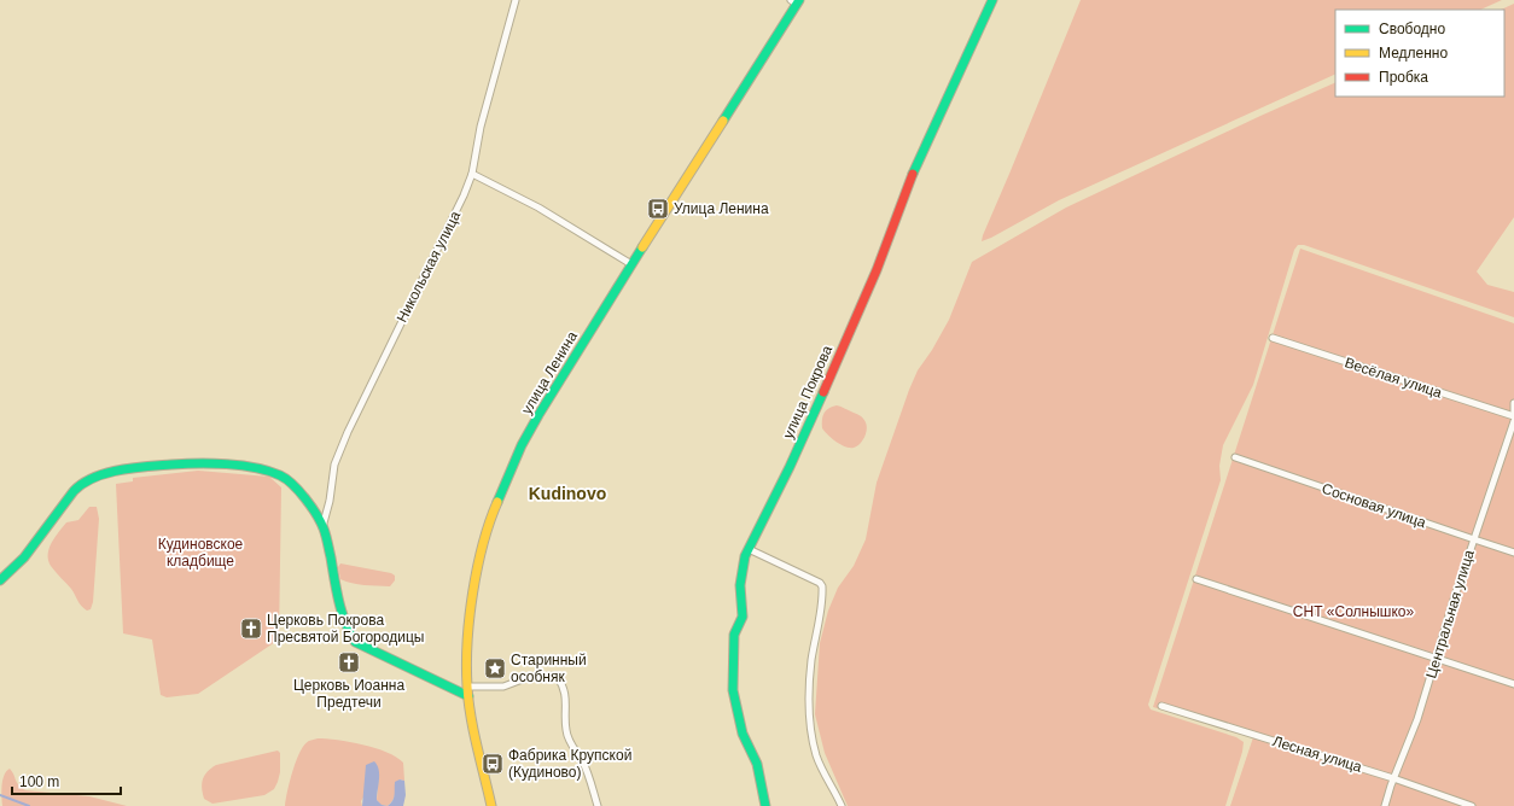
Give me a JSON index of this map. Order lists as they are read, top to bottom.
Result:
{
  "streets": {
    "street": [
      "Никольская улица",
      "улица Ленина",
      "Весёлая улица",
      "улица Покрова",
      "Сосновая улица",
      "Центральная улица",
      "Лесная улица"
    ]
  },
  "crossings": [
    ["Сосновая улица", "Центральная улица"],
    ["Центральная улица", "Лесная улица"]
  ],
  "districts": ["Kudinovo"],
  "parks": ["Кудиновское кладбище", "СНТ «Солнышко»"],
  "places": {
    "bus stop": ["Улица Ленина", "Фабрика Крупской (Кудиново)"],
    "church": ["Церковь Покрова Пресвятой Богородицы", "Церковь Иоанна Предтечи"],
    "place": ["Старинный особняк"]
  },
  "legend": ["Свободно", "Медленно", "Пробка"],
  "scale_bar": "100 m"
}
